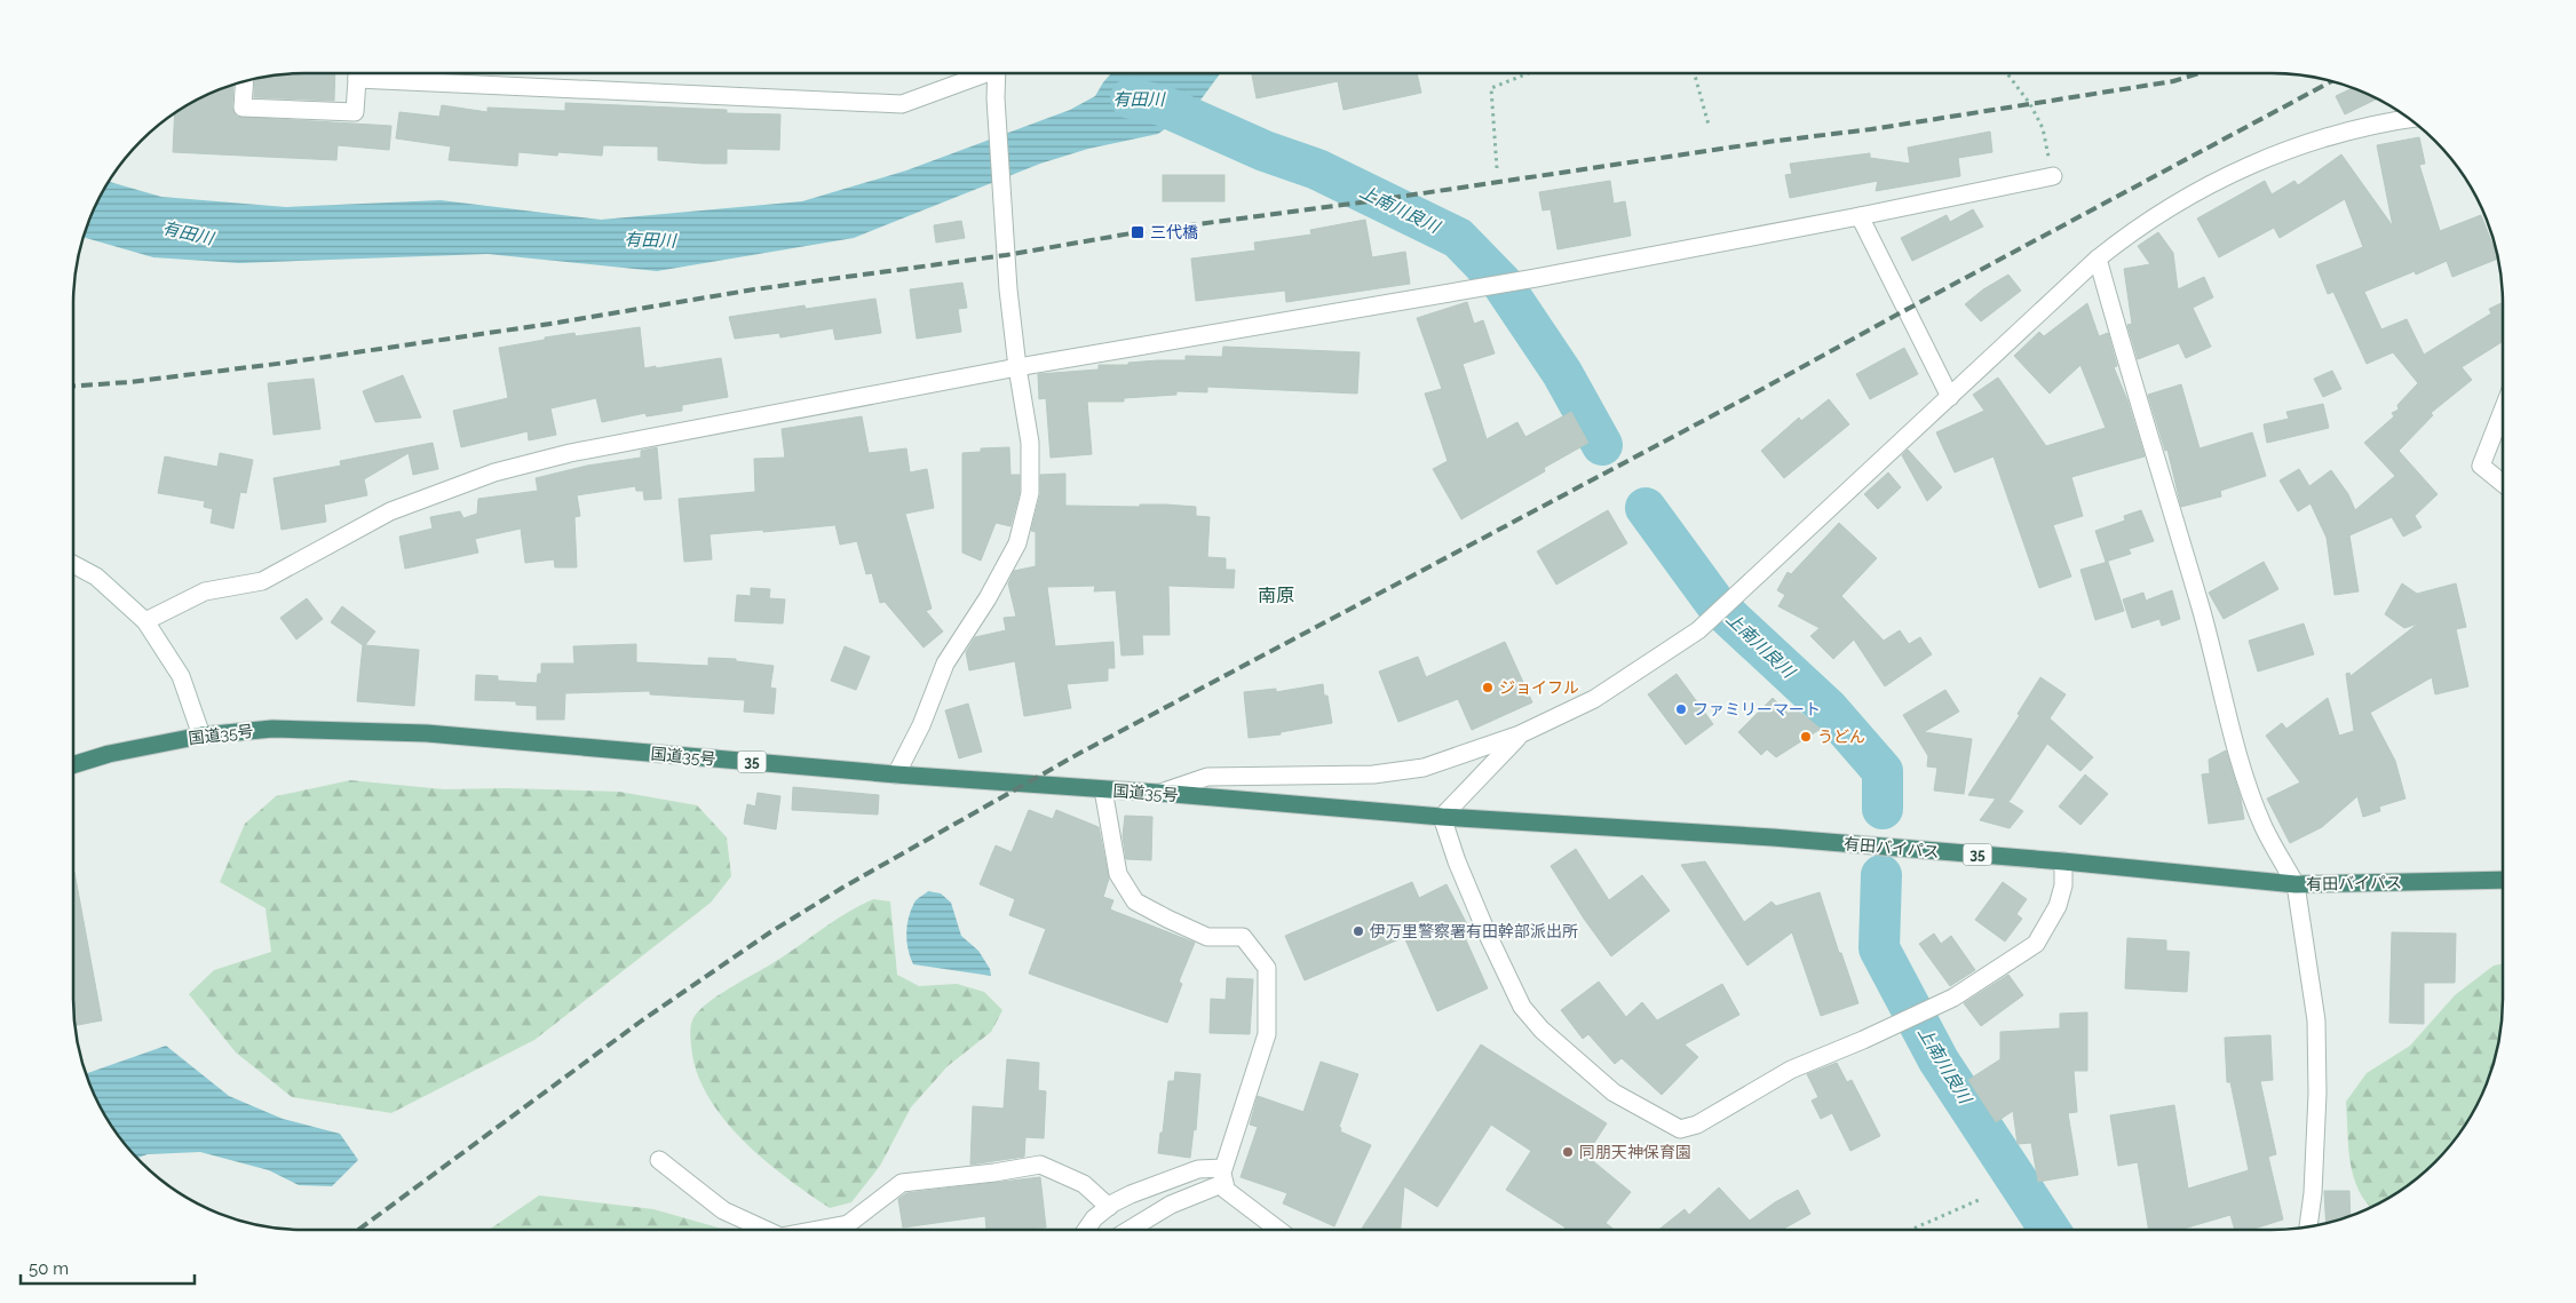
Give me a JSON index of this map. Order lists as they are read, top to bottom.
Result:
{
  "streets": {
    "highway": ["国道35号", "35", "有田バイパス"]
  },
  "crossings": [
    ["国道35号", "有田バイパス"]
  ],
  "districts": ["南原"],
  "water": ["有田川", "上南川良川"],
  "places": {
    "transit": ["三代橋"],
    "other": [
      "ジョイフル",
      "ファミリーマート",
      "うどん",
      "伊万里警察署有田幹部派出所",
      "同朋天神保育園"
    ]
  },
  "scale_bar": "50 m"
}
